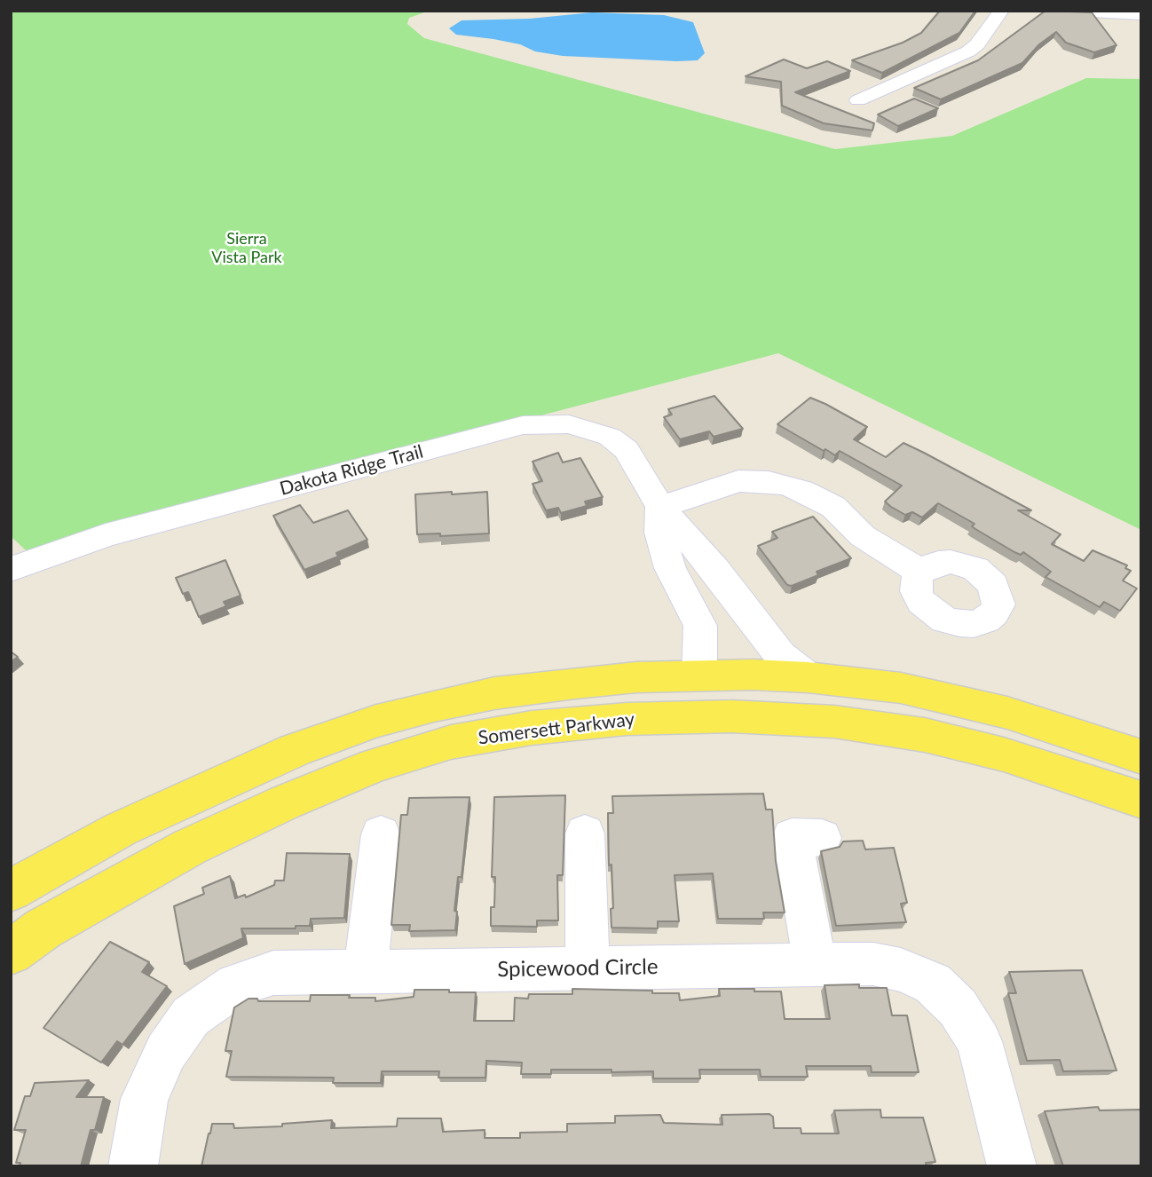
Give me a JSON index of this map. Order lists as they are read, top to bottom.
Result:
{
  "streets": {
    "main road": ["Somersett Parkway"],
    "street": ["Dakota Ridge Trail", "Spicewood Circle"]
  },
  "parks": ["Sierra Vista Park"]
}
